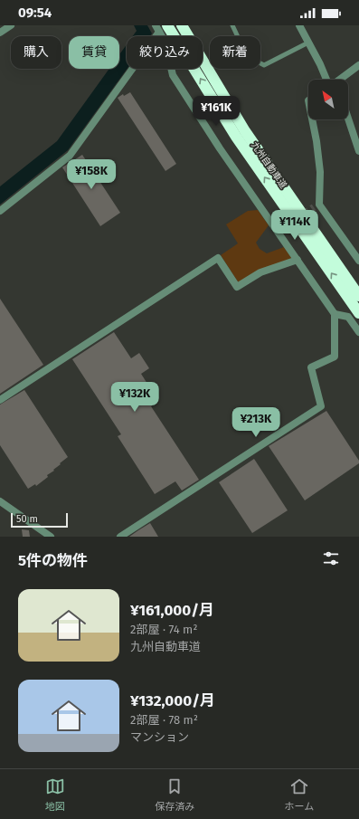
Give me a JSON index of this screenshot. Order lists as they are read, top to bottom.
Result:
{
  "streets": {
    "highway": ["九州自動車道"]
  },
  "scale_bar": "50 m",
  "north": "top left",
  "page": {
    "status": "09:54",
    "chip": [
      "購入",
      "賃貸",
      "絞り込み",
      "新着"
    ],
    "price": [
      "¥161K",
      "¥158K",
      "¥114K",
      "¥132K",
      "¥213K"
    ],
    "scale": "50 m",
    "heading": "5件の物件",
    "list": [
      {
        "name": "¥161,000/月",
        "note": "2部屋 · 74 m² · 九州自動車道"
      },
      {
        "name": "¥132,000/月",
        "note": "2部屋 · 78 m² · マンション"
      }
    ],
    "tabs": ["地図", "保存済み", "ホーム"]
  }
}
